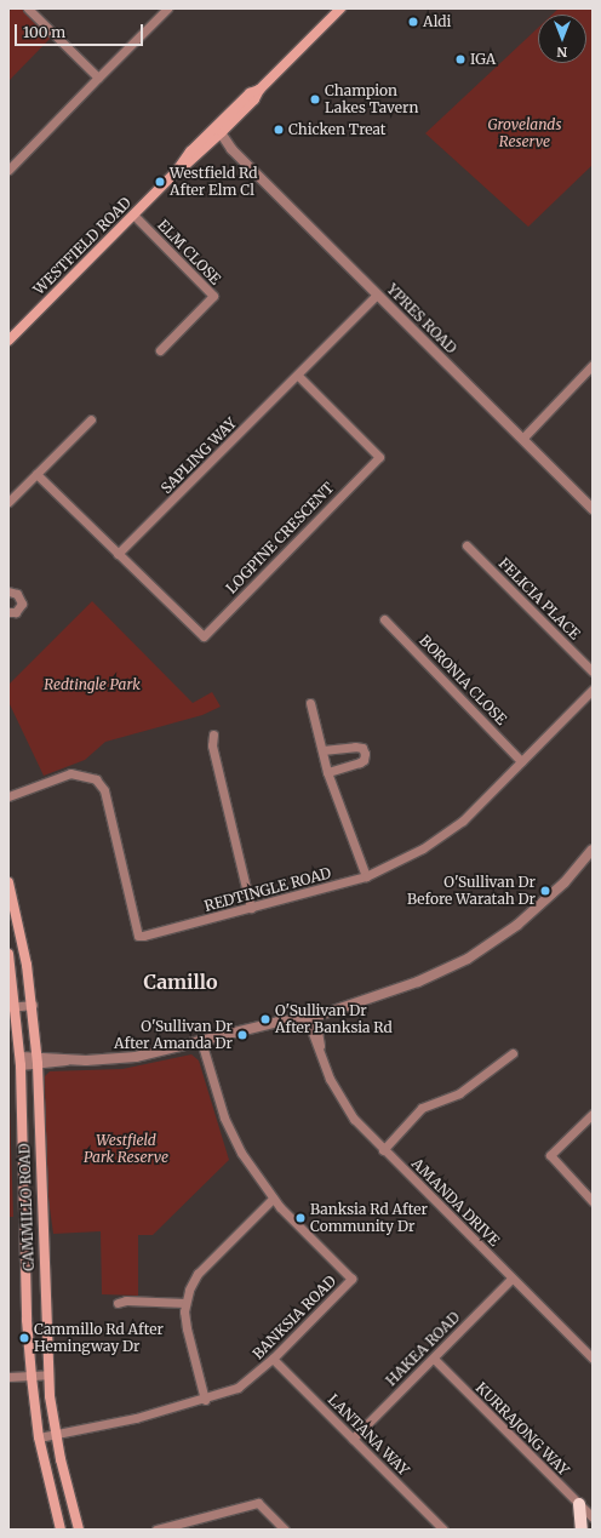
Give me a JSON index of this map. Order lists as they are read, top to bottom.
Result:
{
  "streets": {
    "main road": ["WESTFIELD ROAD", "CAMMILLO ROAD"],
    "street": [
      "ELM CLOSE",
      "YPRES ROAD",
      "SAPLING WAY",
      "LOGPINE CRESCENT",
      "FELICIA PLACE",
      "BORONIA CLOSE",
      "REDTINGLE ROAD",
      "AMANDA DRIVE",
      "BANKSIA ROAD",
      "HAKEA ROAD",
      "KURRAJONG WAY",
      "LANTANA WAY"
    ]
  },
  "crossings": [
    ["WESTFIELD ROAD", "ELM CLOSE"],
    ["WESTFIELD ROAD", "YPRES ROAD"],
    ["YPRES ROAD", "SAPLING WAY"],
    ["SAPLING WAY", "LOGPINE CRESCENT"],
    ["BORONIA CLOSE", "REDTINGLE ROAD"],
    ["AMANDA DRIVE", "HAKEA ROAD"],
    ["CAMMILLO ROAD", "BANKSIA ROAD"],
    ["BANKSIA ROAD", "LANTANA WAY"],
    ["HAKEA ROAD", "KURRAJONG WAY"],
    ["HAKEA ROAD", "LANTANA WAY"]
  ],
  "districts": ["Camillo"],
  "parks": ["Grovelands Reserve", "Redtingle Park", "Westfield Park Reserve"],
  "places": [
    "Aldi",
    "IGA",
    "Champion Lakes Tavern",
    "Chicken Treat",
    "Westfield Rd After Elm Cl",
    "O'Sullivan Dr Before Waratah Dr",
    "O'Sullivan Dr After Banksia Rd",
    "O'Sullivan Dr After Amanda Dr",
    "Banksia Rd After Community Dr",
    "Cammillo Rd After Hemingway Dr"
  ],
  "scale_bar": "100 m",
  "north": "bottom"
}
